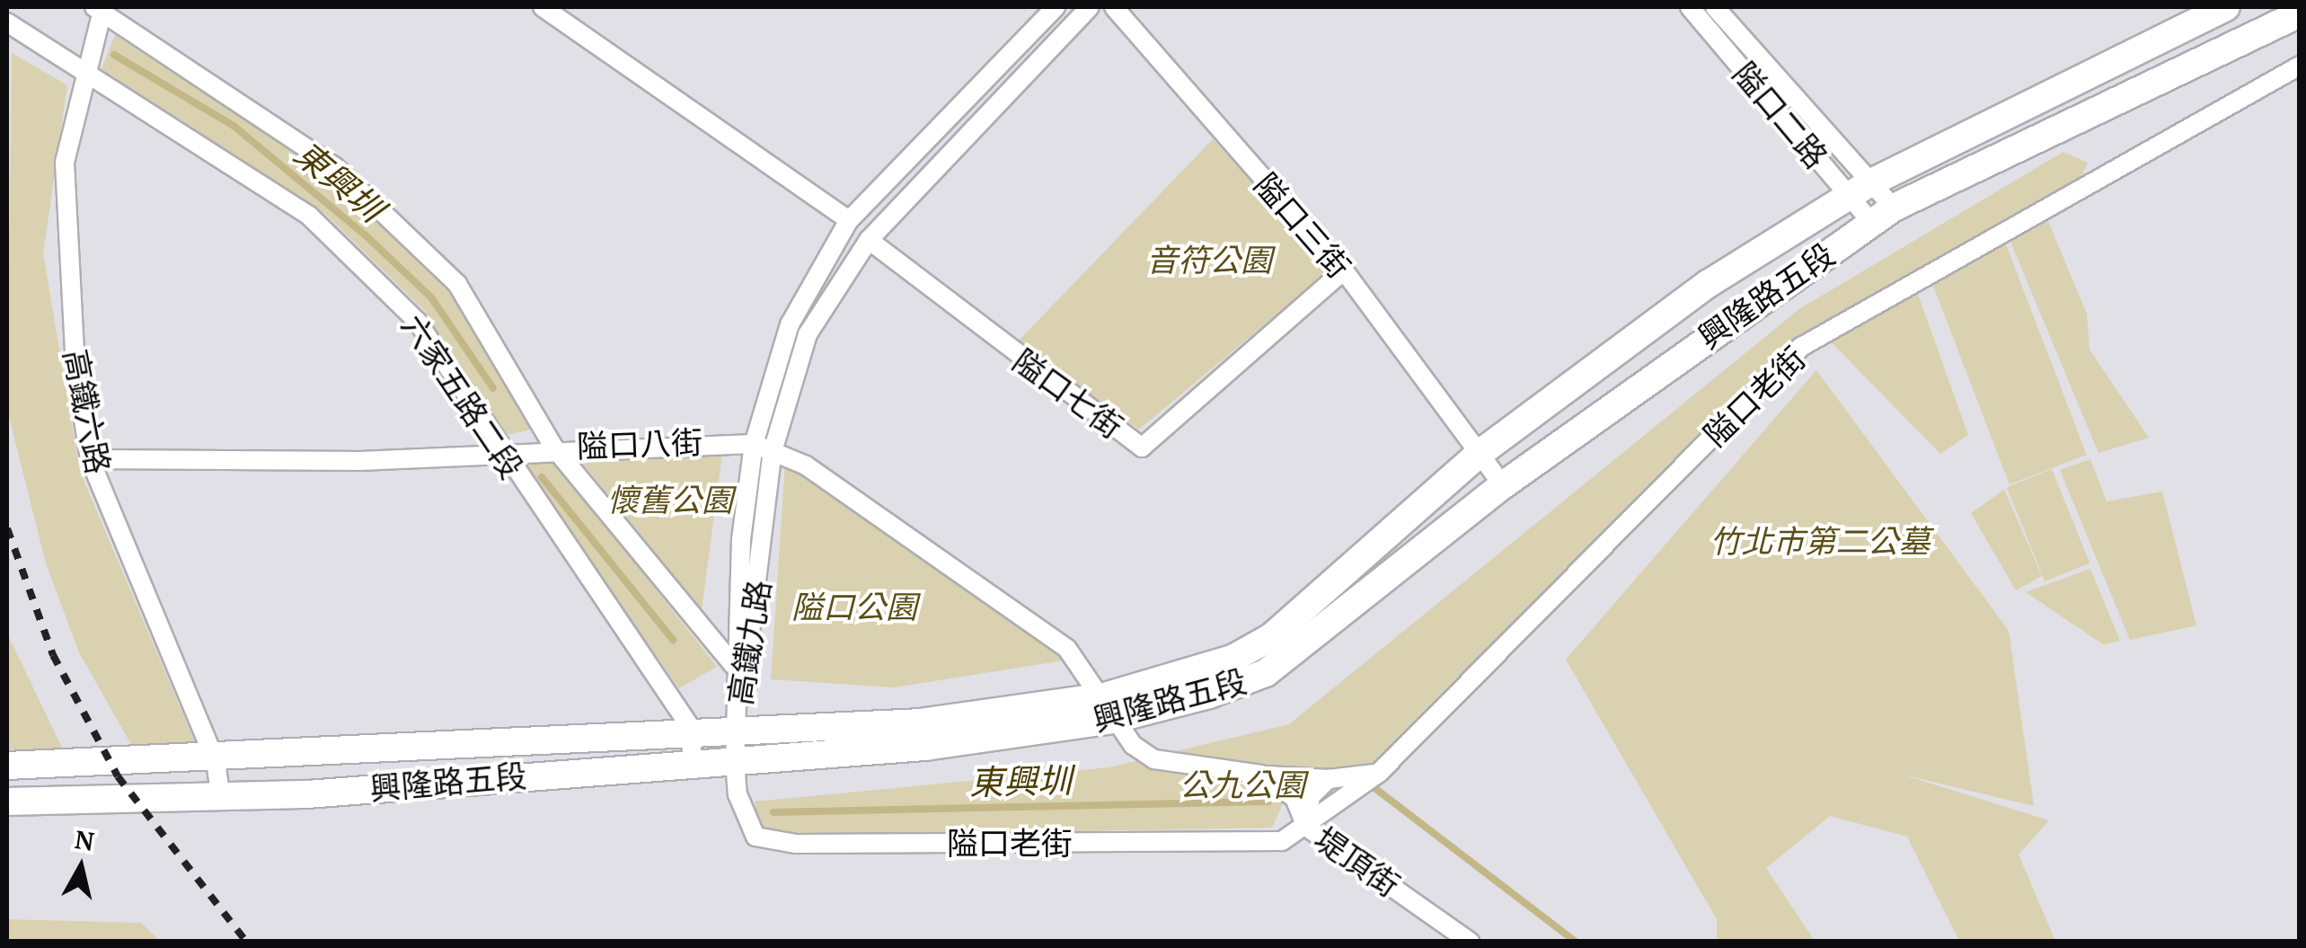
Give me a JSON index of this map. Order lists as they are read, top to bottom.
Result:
{
  "streets": {
    "street": [
      "隘口二路",
      "隘口三街",
      "興隆路五段",
      "隘口七街",
      "六家五路二段",
      "隘口老街",
      "高鐵六路",
      "隘口八街",
      "高鐵九路",
      "堤頂街"
    ]
  },
  "crossings": [
    ["隘口二路", "興隆路五段"],
    ["隘口三街", "興隆路五段"],
    ["隘口三街", "隘口七街"],
    ["興隆路五段", "六家五路二段"],
    ["興隆路五段", "隘口老街"],
    ["興隆路五段", "高鐵六路"],
    ["興隆路五段", "隘口八街"],
    ["興隆路五段", "高鐵九路"],
    ["隘口七街", "高鐵九路"],
    ["六家五路二段", "高鐵六路"],
    ["六家五路二段", "隘口八街"],
    ["六家五路二段", "高鐵九路"],
    ["隘口老街", "高鐵九路"],
    ["隘口老街", "堤頂街"],
    ["高鐵六路", "隘口八街"],
    ["隘口八街", "高鐵九路"]
  ],
  "water": ["東興圳"],
  "parks": [
    "音符公園",
    "懷舊公園",
    "竹北市第二公墓",
    "隘口公園",
    "公九公園"
  ],
  "north": "top"
}
